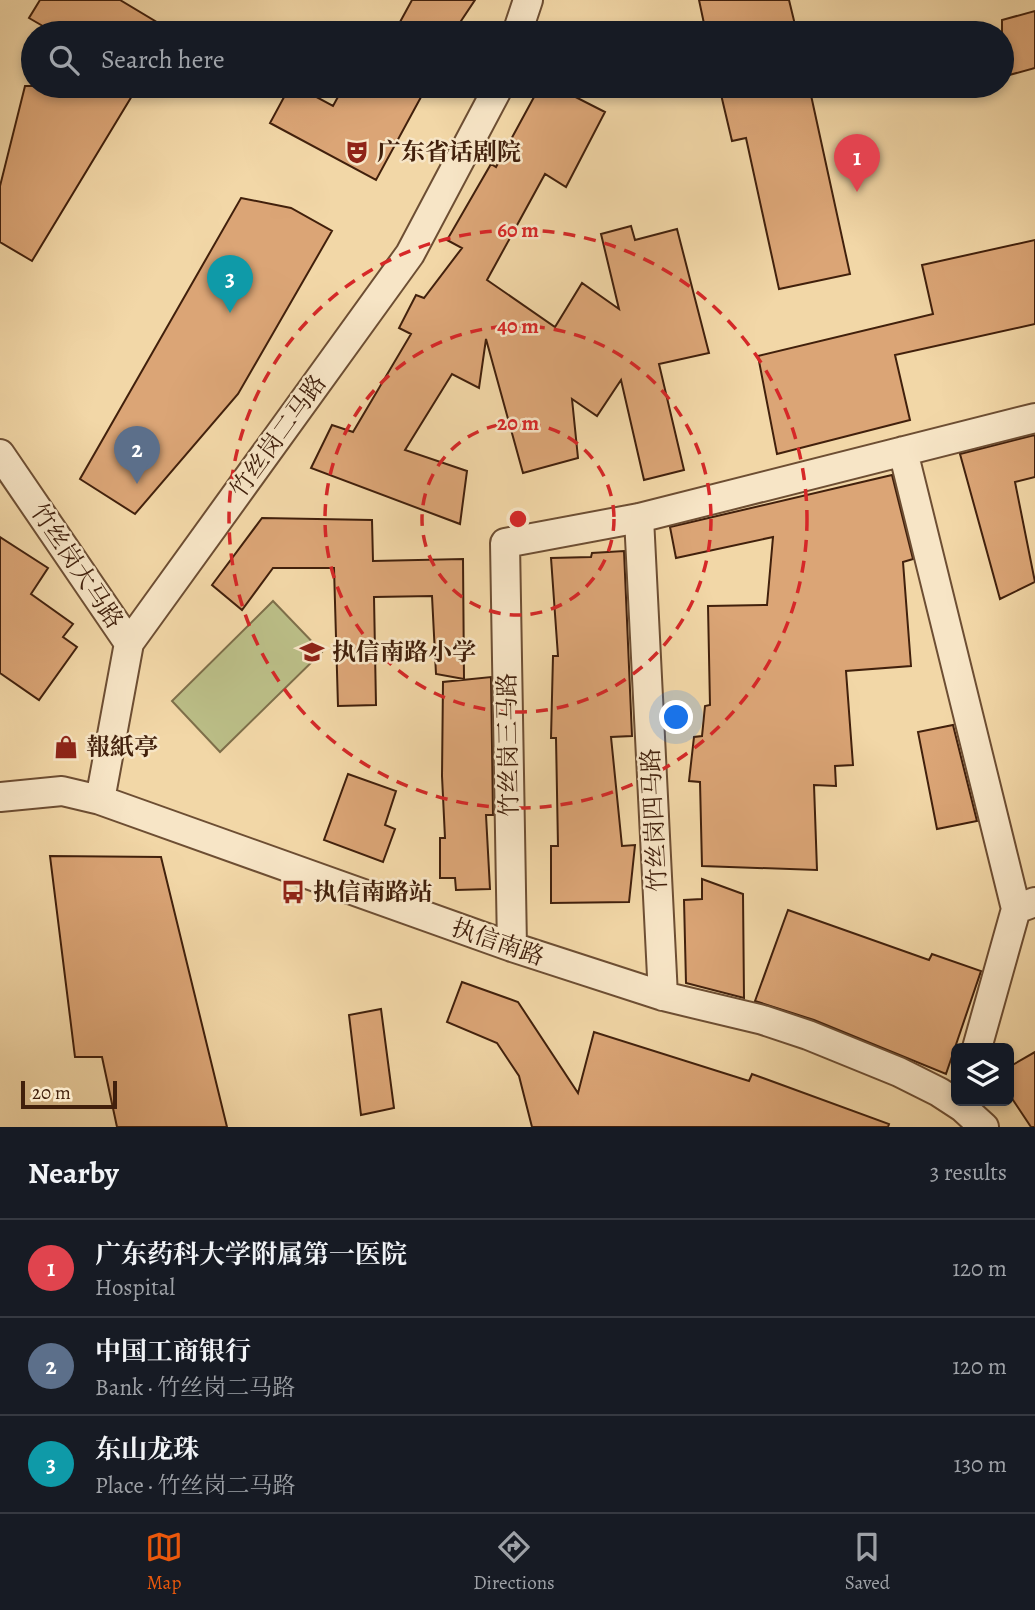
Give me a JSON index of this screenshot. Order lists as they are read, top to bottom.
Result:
{
  "streets": {
    "street": [
      "竹丝岗二马路",
      "竹丝岗大马路",
      "竹丝岗三马路",
      "竹丝岗四马路",
      "执信南路"
    ]
  },
  "crossings": [
    ["竹丝岗二马路", "竹丝岗大马路"],
    ["竹丝岗二马路", "执信南路"],
    ["竹丝岗三马路", "竹丝岗四马路"],
    ["竹丝岗三马路", "执信南路"],
    ["竹丝岗四马路", "执信南路"]
  ],
  "places": {
    "theatre": ["广东省话剧院"],
    "school or university": ["执信南路小学"],
    "shop": ["報紙亭"],
    "bus stop": ["执信南路站"]
  },
  "scale_bar": "20 m",
  "page": {
    "search": "Search here",
    "pins": ["1", "3", "2"],
    "scale": "20 m",
    "heading": ["Nearby", "3 results"],
    "list": [
      {
        "mark": "1",
        "name": "广东药科大学附属第一医院",
        "note": "Hospital",
        "value": "120 m"
      },
      {
        "mark": "2",
        "name": "中国工商银行",
        "note": "Bank · 竹丝岗二马路",
        "value": "120 m"
      },
      {
        "mark": "3",
        "name": "东山龙珠",
        "note": "Place · 竹丝岗二马路",
        "value": "130 m"
      }
    ],
    "nav": ["Map", "Directions", "Saved"]
  },
  "rings": ["60 m", "40 m", "20 m"]
}
